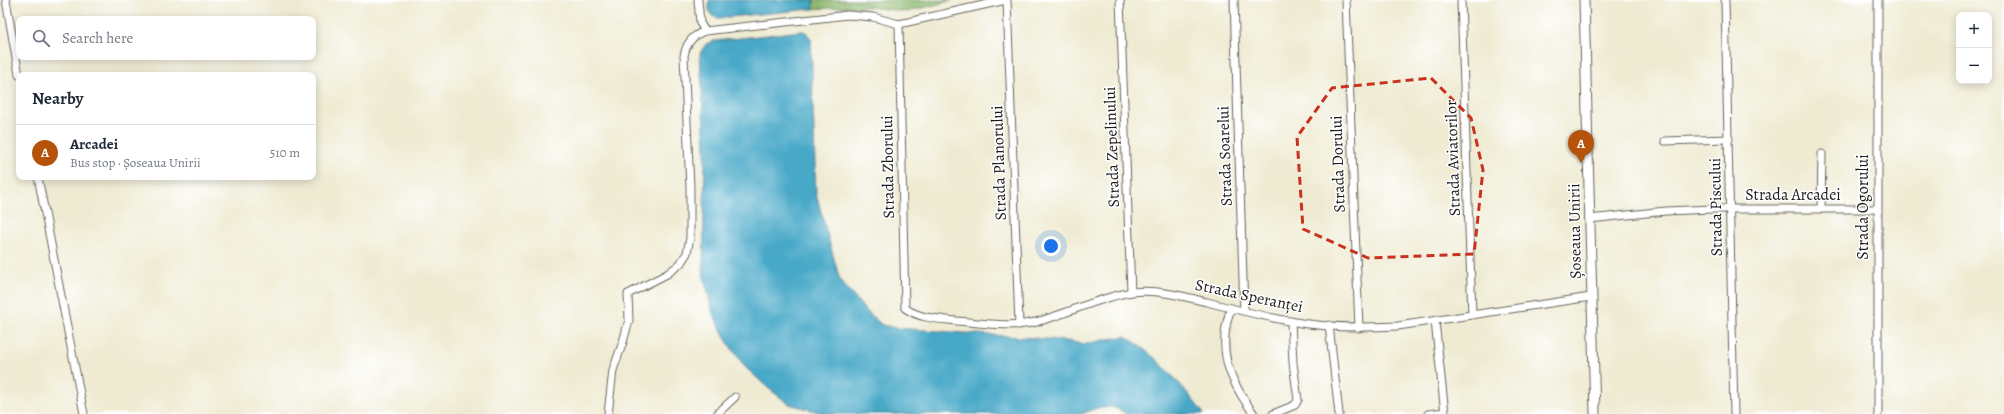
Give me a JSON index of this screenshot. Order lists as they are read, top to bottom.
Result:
{
  "streets": {
    "main road": ["Șoseaua Unirii"],
    "street": [
      "Strada Zepelinului",
      "Strada Soarelui",
      "Strada Aviatorilor",
      "Strada Planorului",
      "Strada Dorului",
      "Strada Zborului",
      "Strada Arcadei",
      "Strada Piscului",
      "Strada Ogorului",
      "Strada Speranței"
    ]
  },
  "crossings": [
    ["Strada Zepelinului", "Strada Speranței"],
    ["Strada Soarelui", "Strada Speranței"],
    ["Strada Aviatorilor", "Strada Speranței"],
    ["Strada Planorului", "Strada Speranței"],
    ["Strada Dorului", "Strada Speranței"],
    ["Strada Zborului", "Strada Speranței"],
    ["Strada Arcadei", "Strada Piscului"],
    ["Strada Arcadei", "Strada Ogorului"],
    ["Strada Arcadei", "Șoseaua Unirii"],
    ["Șoseaua Unirii", "Strada Speranței"]
  ],
  "page": {
    "map_buttons": ["+", "−"],
    "search": "Search here",
    "heading": "Nearby",
    "list": [
      {
        "mark": "A",
        "name": "Arcadei",
        "note": "Bus stop · Șoseaua Unirii",
        "value": "510 m"
      }
    ],
    "pins": "A"
  }
}
